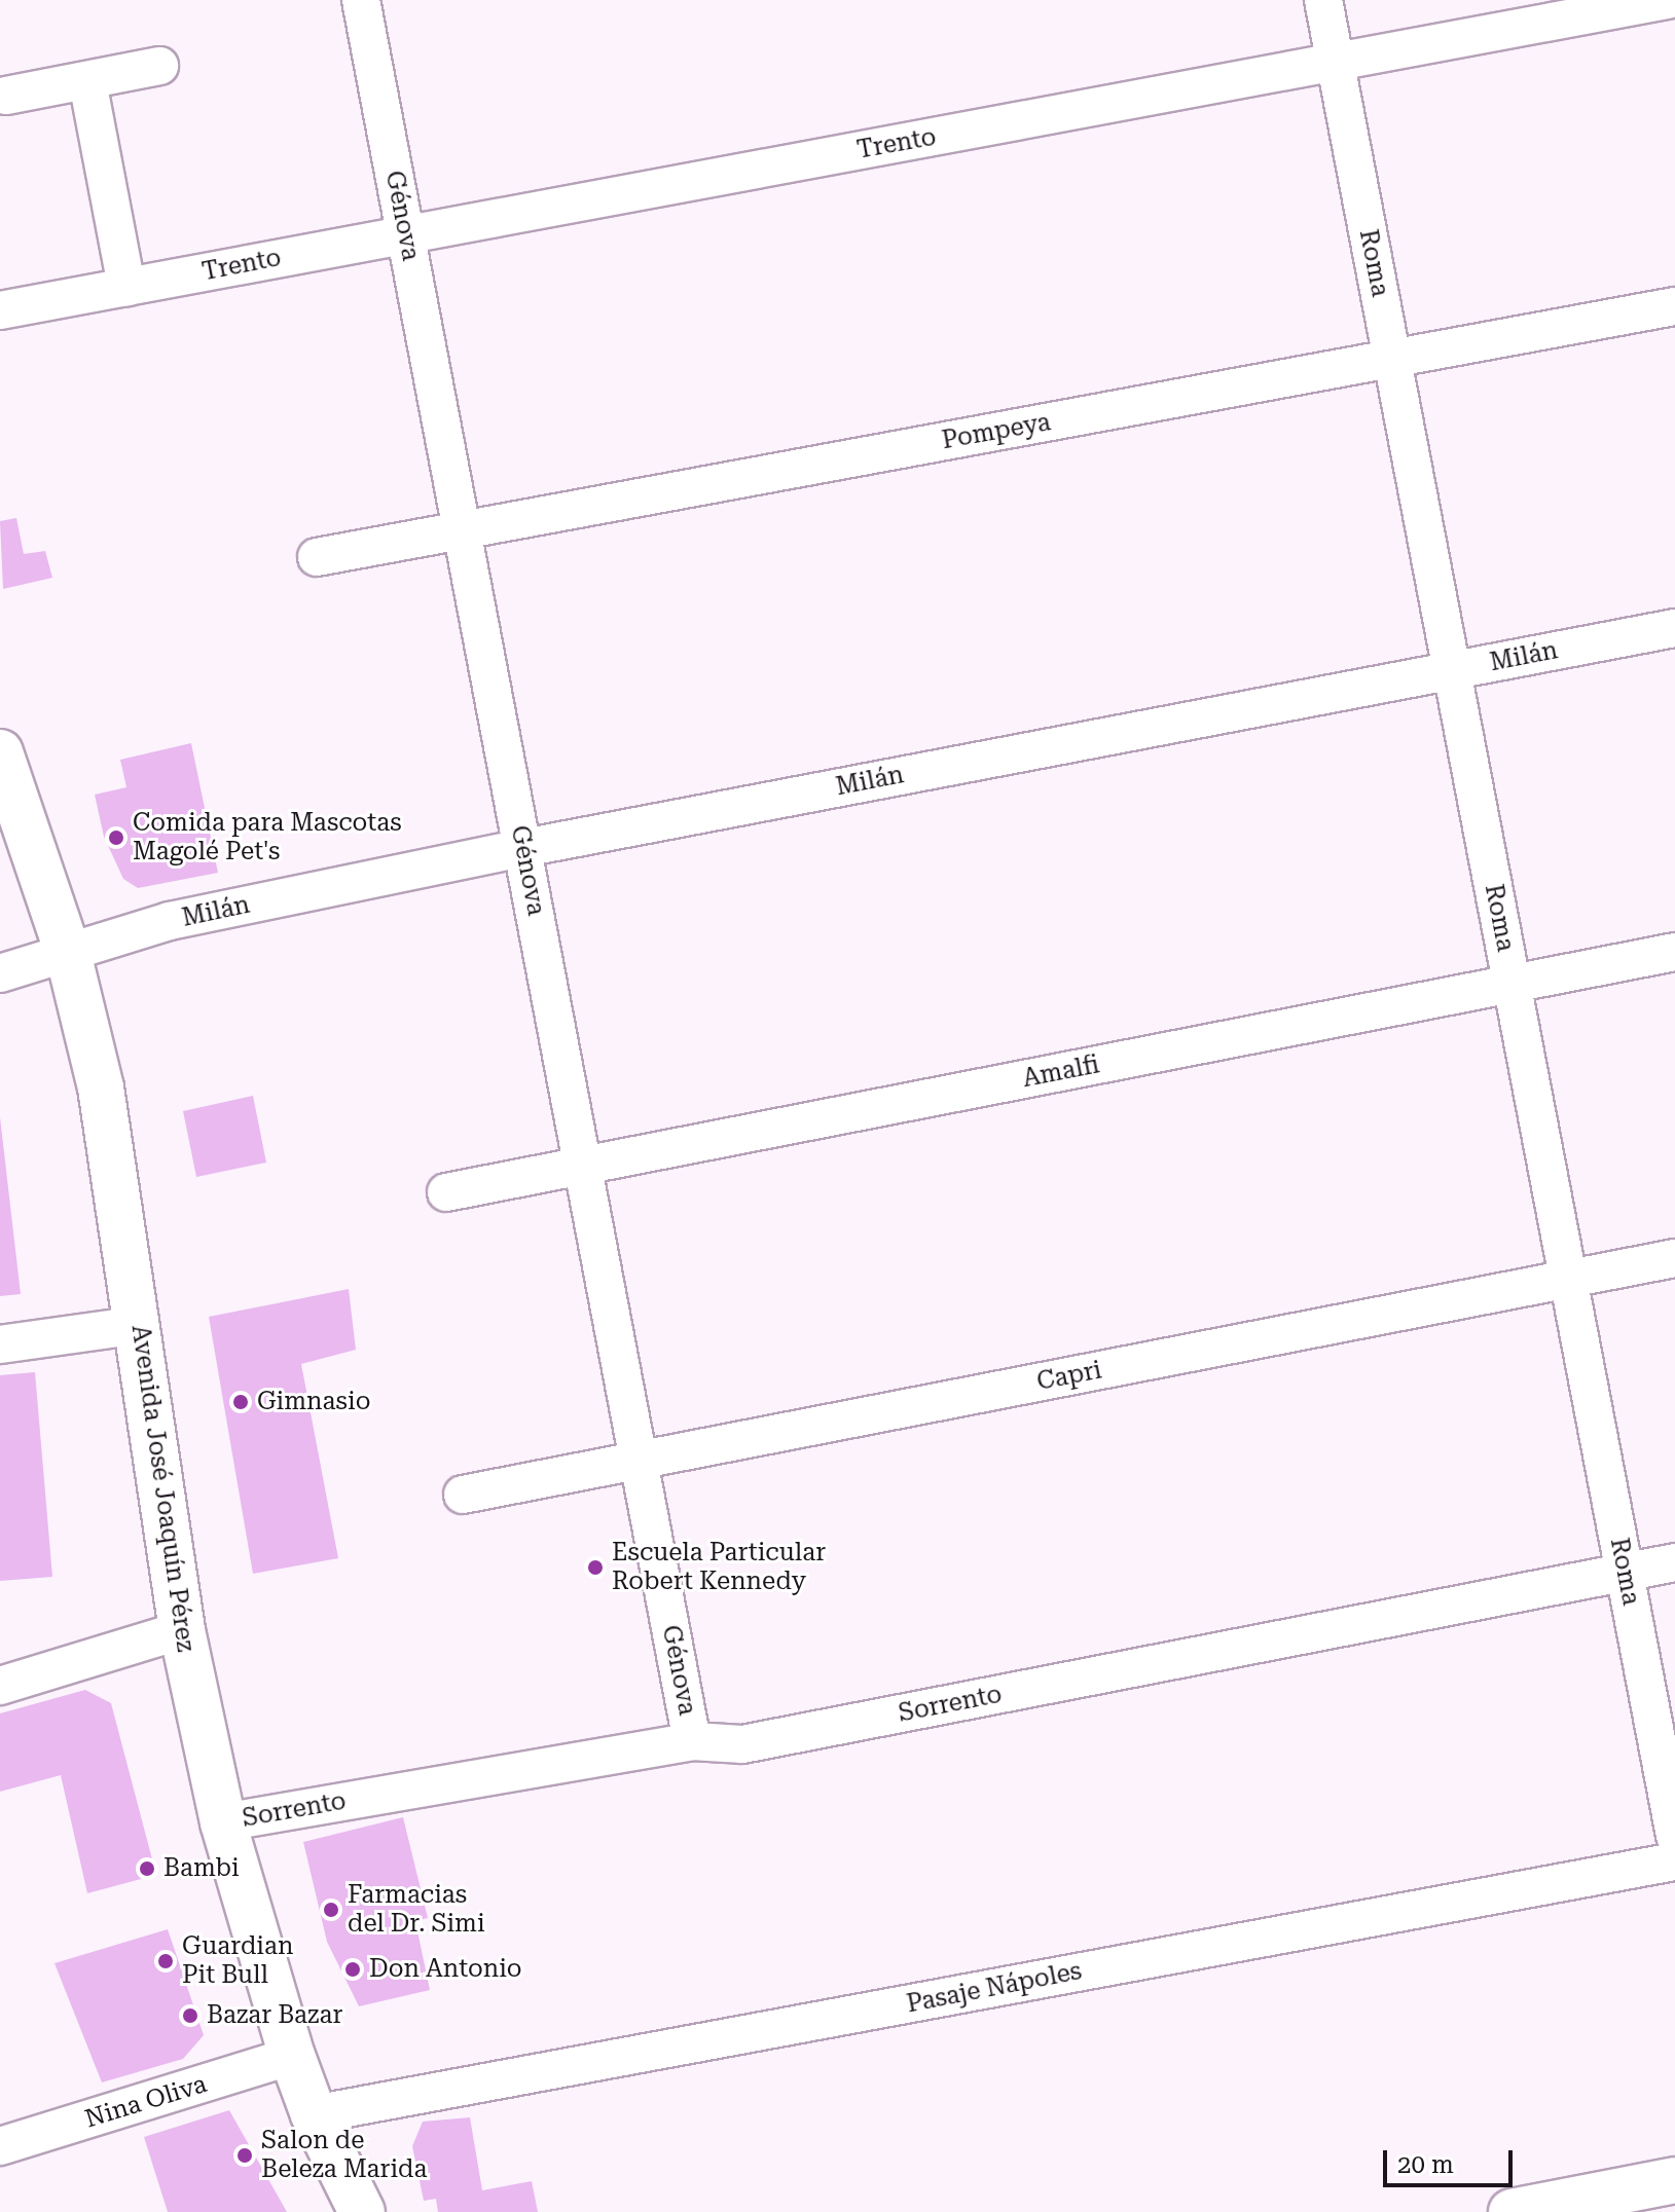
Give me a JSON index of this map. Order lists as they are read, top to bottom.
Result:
{
  "streets": {
    "main road": ["Avenida José Joaquín Pérez"],
    "street": [
      "Trento",
      "Génova",
      "Roma",
      "Pompeya",
      "Milán",
      "Amalfi",
      "Capri",
      "Sorrento",
      "Pasaje Nápoles",
      "Nina Oliva"
    ]
  },
  "crossings": [
    ["Trento", "Génova"],
    ["Trento", "Roma"],
    ["Génova", "Pompeya"],
    ["Génova", "Milán"],
    ["Génova", "Amalfi"],
    ["Génova", "Capri"],
    ["Génova", "Sorrento"],
    ["Roma", "Pompeya"],
    ["Roma", "Milán"],
    ["Roma", "Amalfi"],
    ["Roma", "Capri"],
    ["Roma", "Sorrento"],
    ["Milán", "Avenida José Joaquín Pérez"],
    ["Avenida José Joaquín Pérez", "Sorrento"],
    ["Avenida José Joaquín Pérez", "Pasaje Nápoles"],
    ["Avenida José Joaquín Pérez", "Nina Oliva"]
  ],
  "places": [
    "Comida para Mascotas Magolé Pet's",
    "Gimnasio",
    "Escuela Particular Robert Kennedy",
    "Bambi",
    "Farmacias del Dr. Simi",
    "Guardian Pit Bull",
    "Don Antonio",
    "Bazar Bazar",
    "Salon de Beleza Marida"
  ],
  "scale_bar": "20 m"
}
